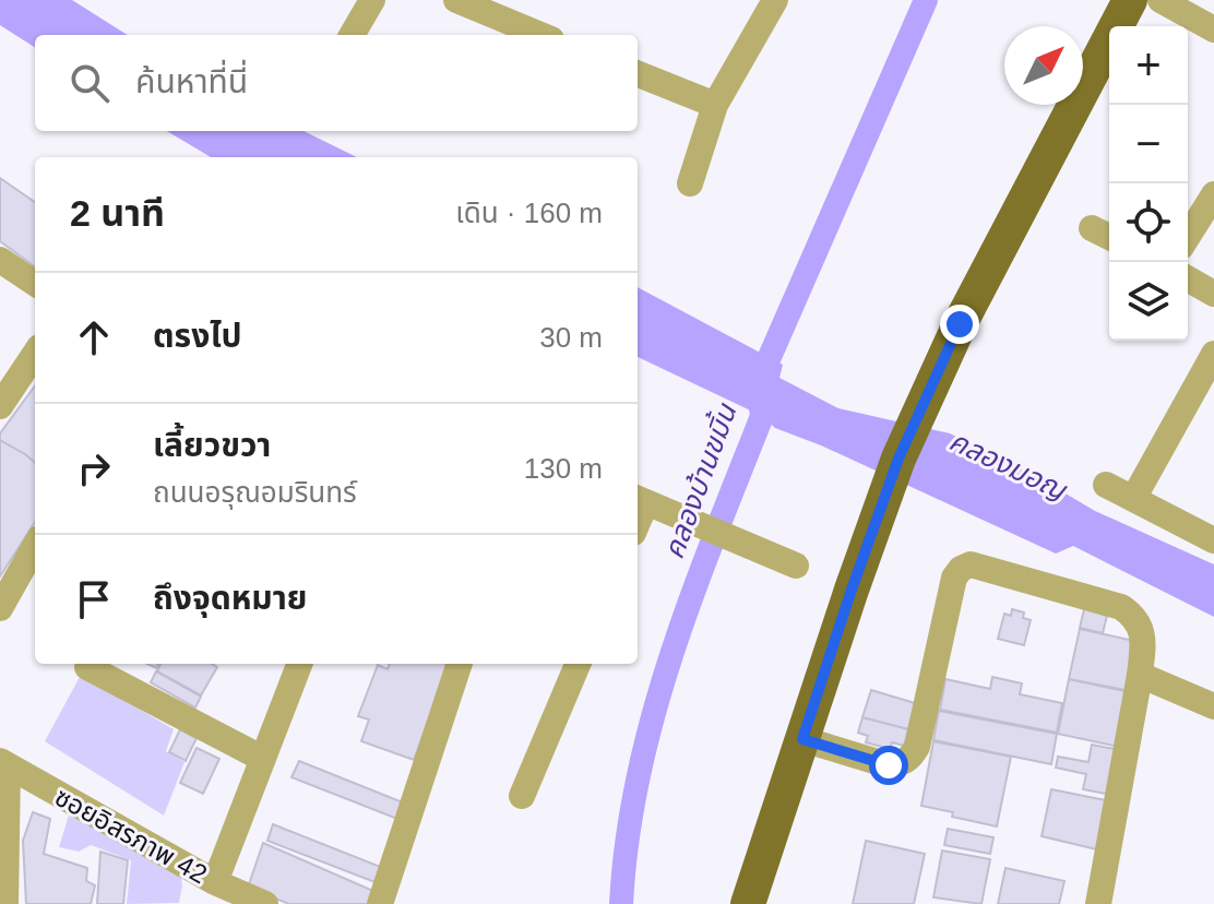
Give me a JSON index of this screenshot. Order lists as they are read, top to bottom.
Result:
{
  "streets": {
    "street": ["ซอยอิสรภาพ 42"]
  },
  "water": ["คลองมอญ", "คลองบ้านขมิ้น"],
  "north": "top right",
  "page": {
    "map_buttons": ["+", "−"],
    "search": "ค้นหาที่นี่",
    "heading": ["2 นาที", "เดิน · 160 m"],
    "list": [
      ["ตรงไป", "30 m"],
      ["เลี้ยวขวา", "ถนนอรุณอมรินทร์", "130 m"],
      "ถึงจุดหมาย"
    ]
  }
}
